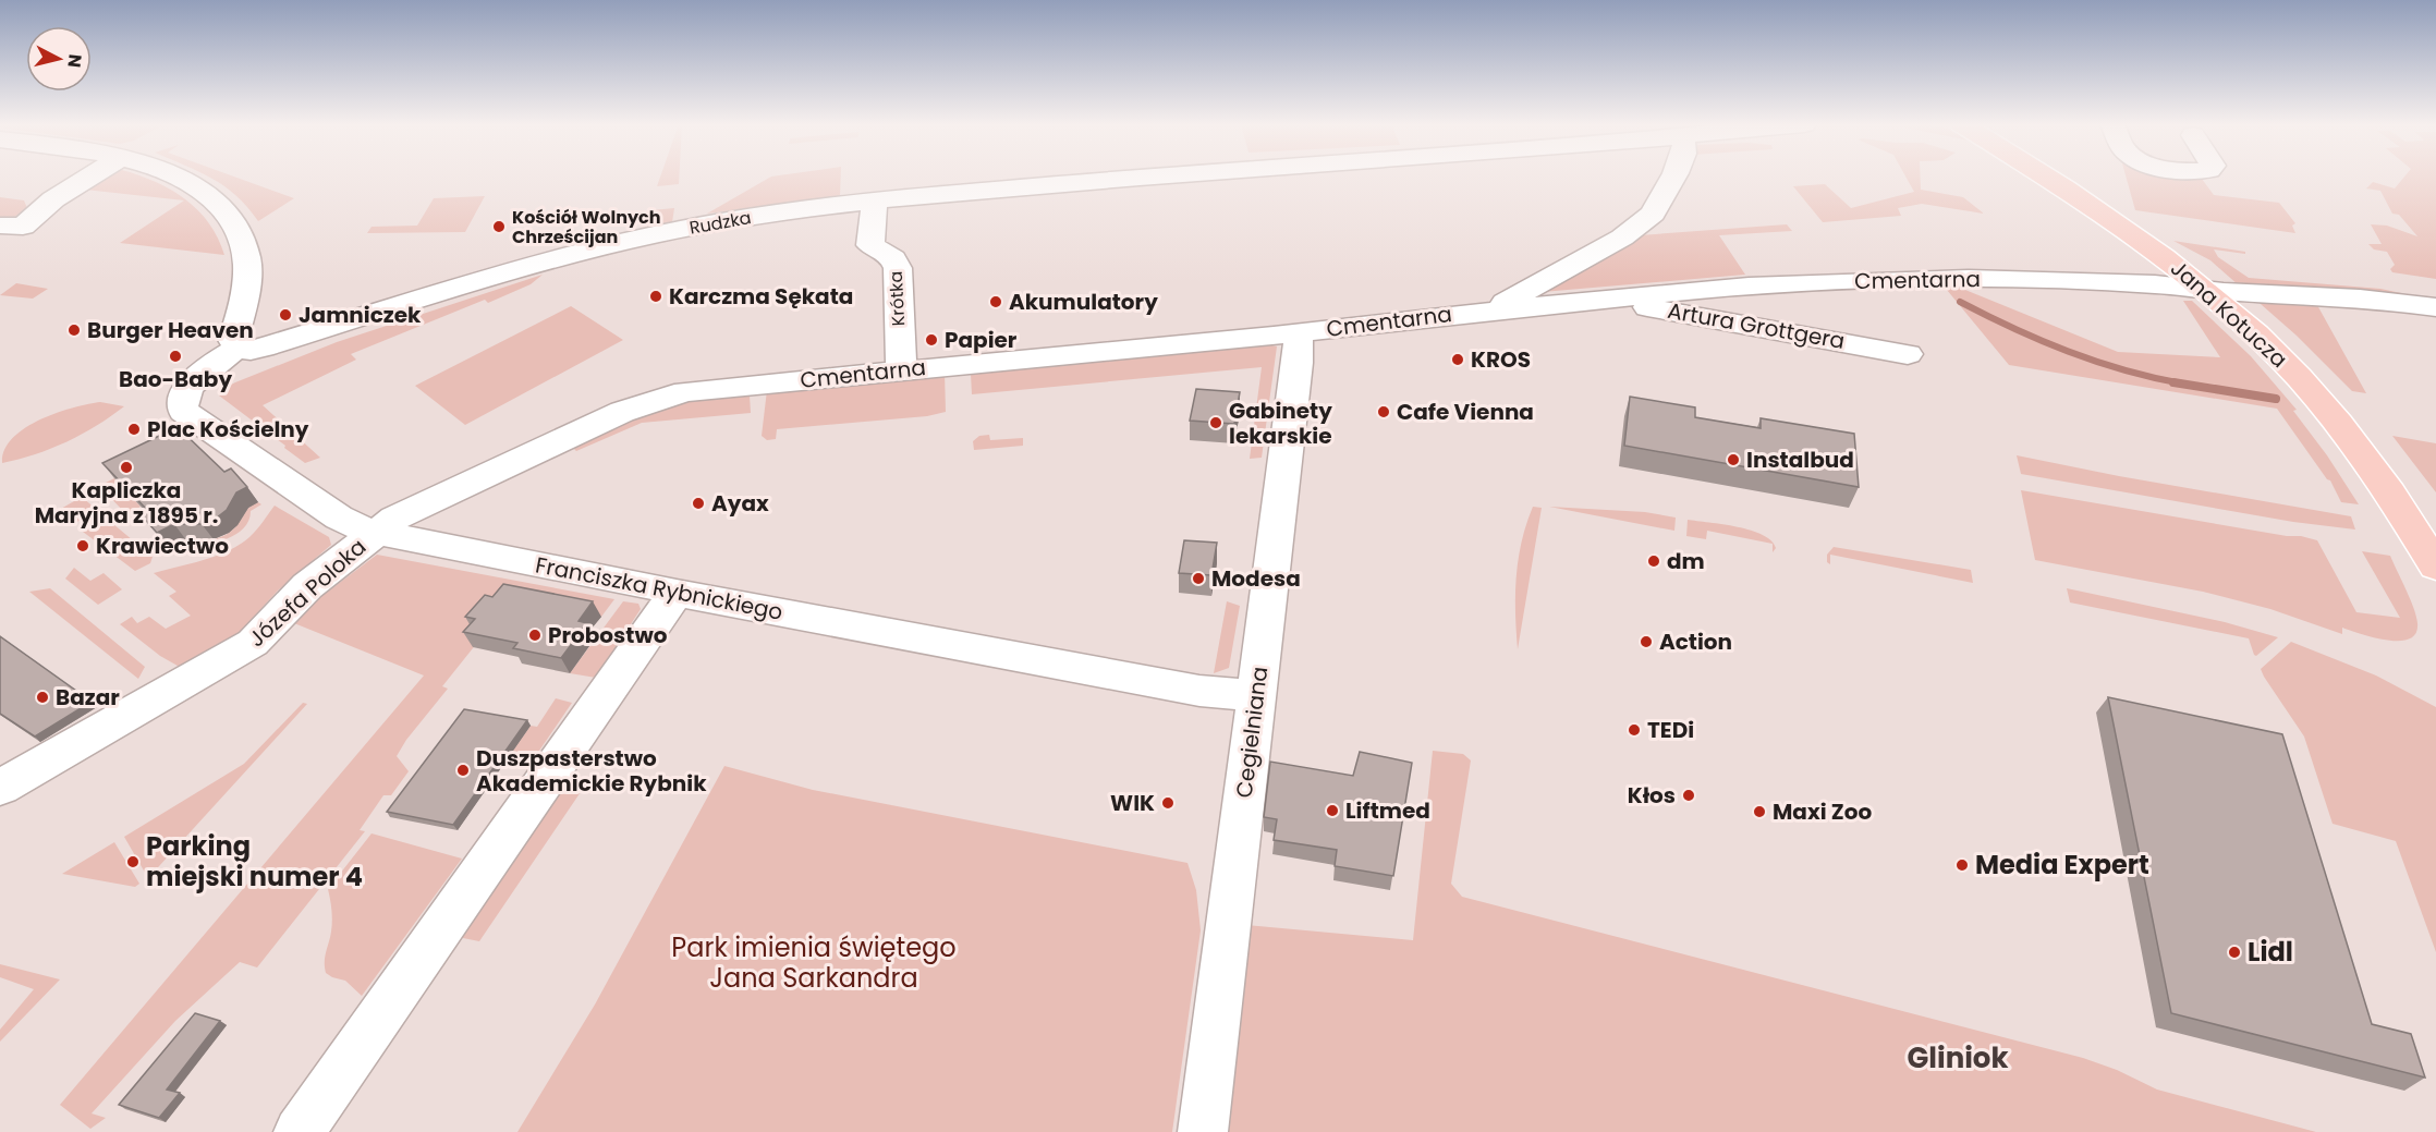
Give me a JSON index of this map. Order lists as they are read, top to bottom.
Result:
{
  "streets": {
    "main road": ["Jana Kotucza"],
    "street": [
      "Rudzka",
      "Cmentarna",
      "Krótka",
      "Artura Grottgera",
      "Franciszka Rybnickiego",
      "Józefa Poloka",
      "Cegielniana"
    ]
  },
  "crossings": [
    ["Rudzka", "Krótka"],
    ["Rudzka", "Franciszka Rybnickiego"],
    ["Cmentarna", "Krótka"],
    ["Cmentarna", "Jana Kotucza"],
    ["Cmentarna", "Artura Grottgera"],
    ["Cmentarna", "Franciszka Rybnickiego"],
    ["Cmentarna", "Józefa Poloka"],
    ["Cmentarna", "Cegielniana"],
    ["Franciszka Rybnickiego", "Józefa Poloka"],
    ["Franciszka Rybnickiego", "Cegielniana"]
  ],
  "districts": ["Gliniok"],
  "parks": ["Park imienia świętego Jana Sarkandra"],
  "places": [
    "Kościół Wolnych Chrześcijan",
    "Karczma Sękata",
    "Akumulatory",
    "Jamniczek",
    "Burger Heaven",
    "Papier",
    "Bao-Baby",
    "KROS",
    "Cafe Vienna",
    "Gabinety lekarskie",
    "Plac Kościelny",
    "Instalbud",
    "Kapliczka Maryjna z 1895 r.",
    "Ayax",
    "Krawiectwo",
    "dm",
    "Modesa",
    "Probostwo",
    "Action",
    "Bazar",
    "TEDi",
    "Duszpasterstwo Akademickie Rybnik",
    "Kłos",
    "WIK",
    "Liftmed",
    "Maxi Zoo",
    "Parking miejski numer 4",
    "Media Expert",
    "Lidl"
  ],
  "north": "right"
}
